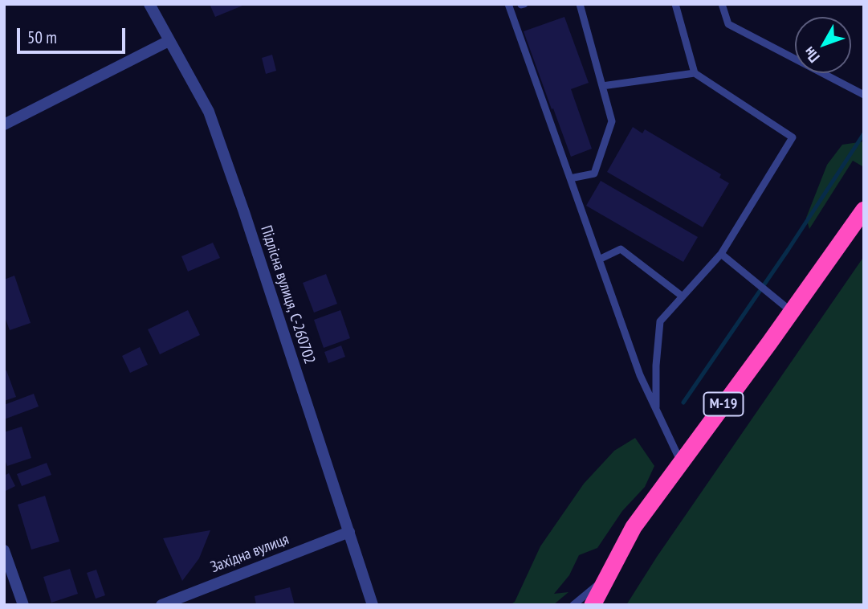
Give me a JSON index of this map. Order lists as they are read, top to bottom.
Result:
{
  "streets": {
    "highway": ["М-19"],
    "street": ["Підлісна вулиця, С-260702", "Західна вулиця"]
  },
  "crossings": [
    ["Підлісна вулиця, С-260702", "Західна вулиця"]
  ],
  "scale_bar": "50 m",
  "north": "bottom left"
}
